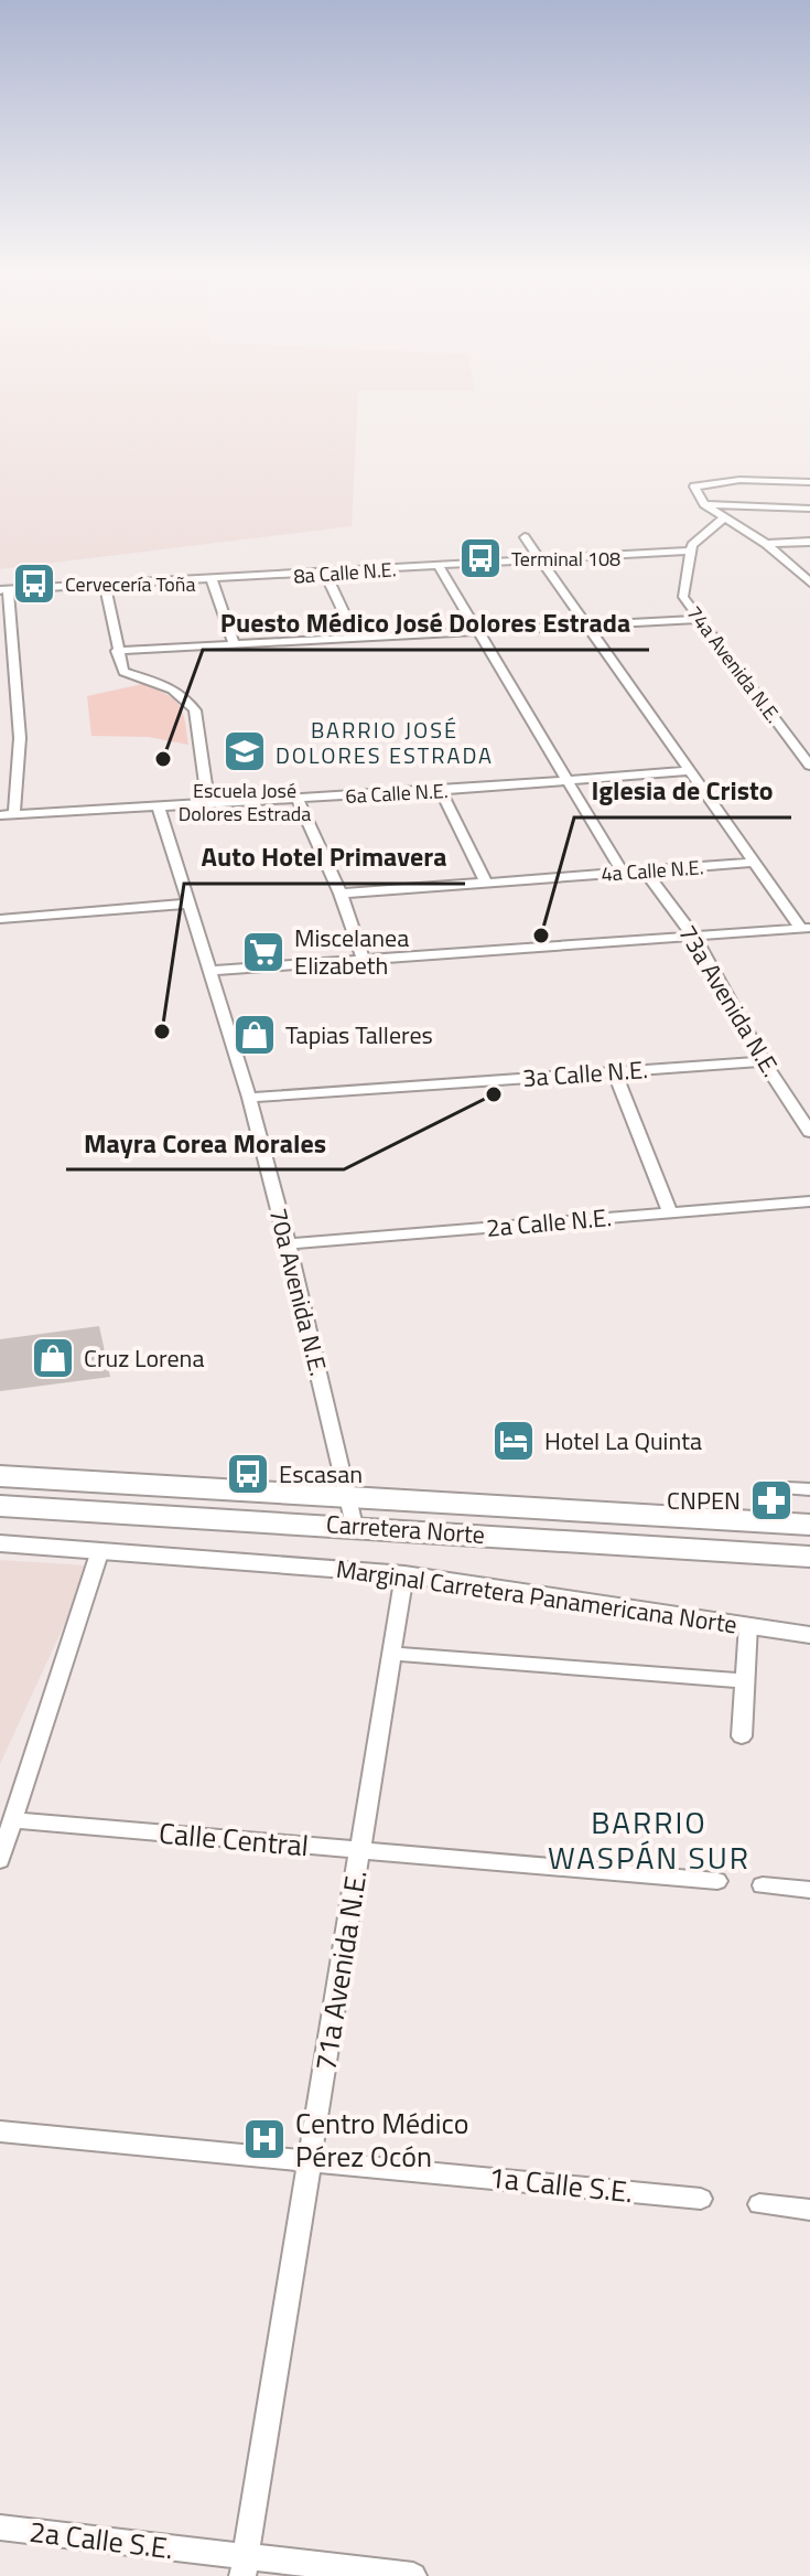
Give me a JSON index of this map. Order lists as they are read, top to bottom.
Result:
{
  "streets": {
    "highway": ["Carretera Norte"],
    "street": [
      "8a Calle N.E.",
      "74a Avenida N.E.",
      "6a Calle N.E.",
      "4a Calle N.E.",
      "73a Avenida N.E.",
      "3a Calle N.E.",
      "2a Calle N.E.",
      "70a Avenida N.E.",
      "Marginal Carretera Panamericana Norte",
      "Calle Central",
      "71a Avenida N.E.",
      "1a Calle S.E.",
      "2a Calle S.E."
    ]
  },
  "crossings": [
    ["8a Calle N.E.", "74a Avenida N.E."],
    ["6a Calle N.E.", "70a Avenida N.E."],
    ["4a Calle N.E.", "73a Avenida N.E."],
    ["73a Avenida N.E.", "3a Calle N.E."],
    ["3a Calle N.E.", "70a Avenida N.E."],
    ["2a Calle N.E.", "70a Avenida N.E."],
    ["70a Avenida N.E.", "Carretera Norte"],
    ["Marginal Carretera Panamericana Norte", "71a Avenida N.E."],
    ["Calle Central", "71a Avenida N.E."],
    ["71a Avenida N.E.", "1a Calle S.E."],
    ["71a Avenida N.E.", "2a Calle S.E."]
  ],
  "districts": ["BARRIO JOSÉ DOLORES ESTRADA", "BARRIO WASPÁN SUR"],
  "places": {
    "bus stop": ["Terminal 108", "Cervecería Toña", "Escasan"],
    "school or university": ["Escuela José Dolores Estrada"],
    "other": [
      "Puesto Médico José Dolores Estrada",
      "Iglesia de Cristo",
      "Auto Hotel Primavera",
      "Mayra Corea Morales"
    ],
    "supermarket": ["Miscelanea Elizabeth"],
    "shop": ["Tapias Talleres", "Cruz Lorena"],
    "hotel": ["Hotel La Quinta"],
    "pharmacy": ["CNPEN"],
    "hospital": ["Centro Médico Pérez Ocón"]
  }
}
